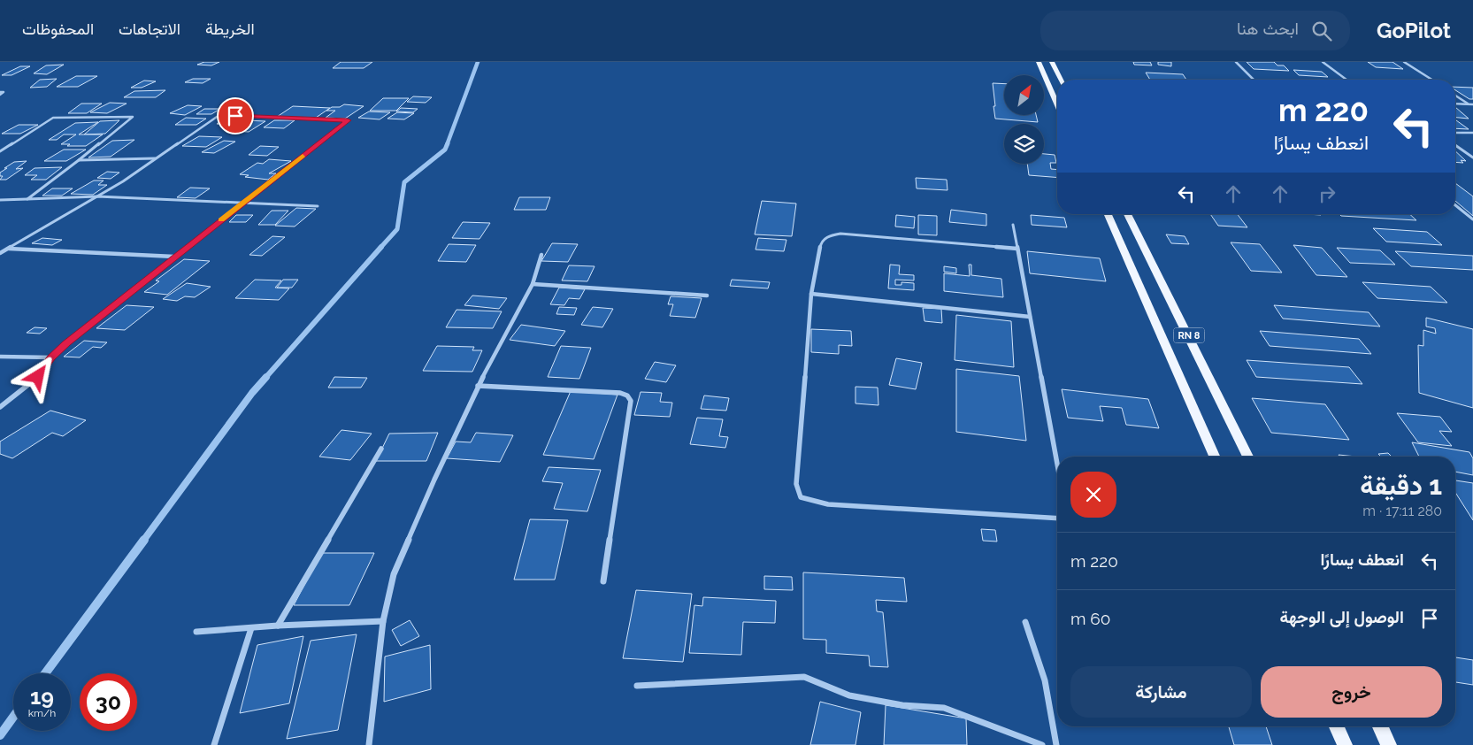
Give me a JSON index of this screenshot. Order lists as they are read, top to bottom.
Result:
{
  "streets": {
    "main road": ["RN 8"]
  },
  "north": "top right",
  "page": {
    "header": "GoPilot",
    "search": "ابحث هنا",
    "nav": ["الخريطة", "الاتجاهات", "المحفوظات"],
    "turn": ["220 m", "انعطف يسارًا"],
    "heading": ["1 دقيقة", "280 m · 17:11"],
    "list": [
      {
        "name": "انعطف يسارًا",
        "value": "220 m"
      },
      {
        "name": "الوصول إلى الوجهة",
        "value": "60 m"
      }
    ],
    "buttons": ["خروج", "مشاركة"],
    "speed": "19 km/h",
    "limit": "30"
  }
}
